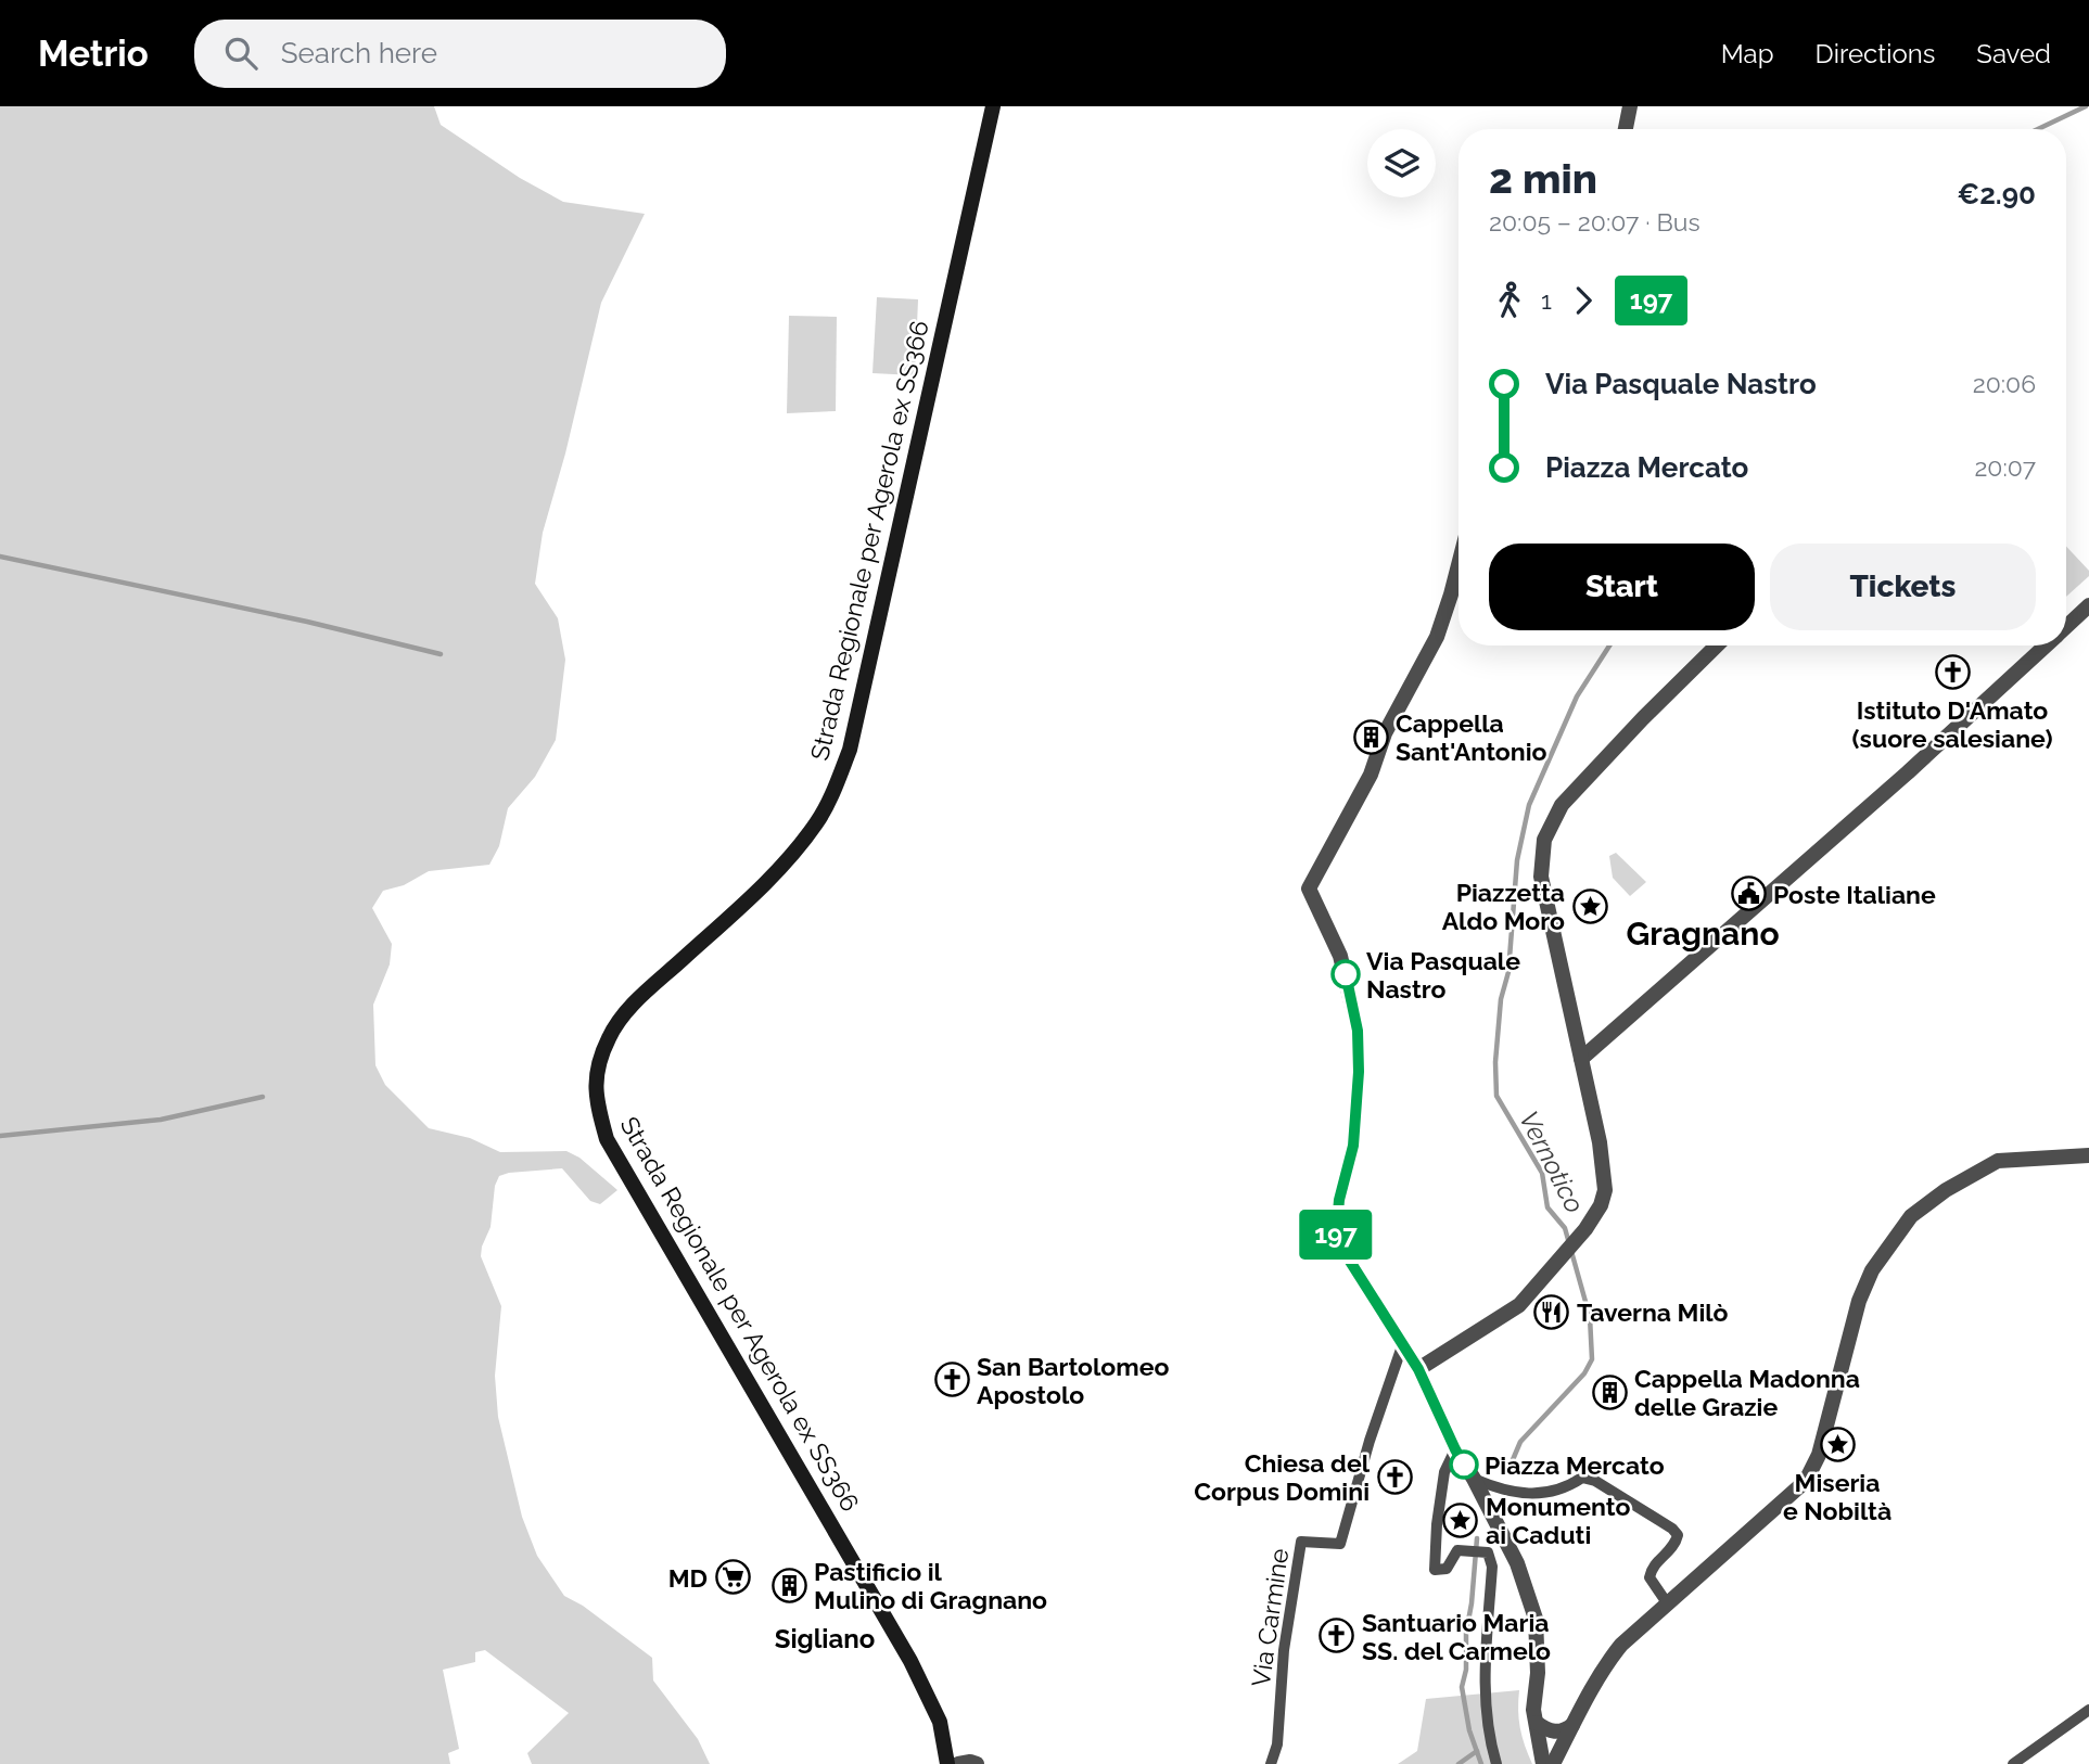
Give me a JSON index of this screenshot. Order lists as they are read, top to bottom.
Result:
{
  "streets": {
    "main road": ["Strada Regionale per Agerola ex SS366"],
    "street": ["Via Carmine"]
  },
  "districts": ["Gragnano", "Sigliano"],
  "water": ["Vernotico"],
  "places": {
    "church": [
      "Istituto D'Amato (suore salesiane)",
      "San Bartolomeo Apostolo",
      "Chiesa del Corpus Domini",
      "Santuario Maria SS. del Carmelo"
    ],
    "building": ["Cappella Sant'Antonio", "Cappella Madonna delle Grazie", "Pastificio il Mulino di Gragnano"],
    "public building": ["Poste Italiane"],
    "place": ["Piazzetta Aldo Moro", "Miseria e Nobiltà", "Monumento ai Caduti"],
    "other": ["Via Pasquale Nastro", "Piazza Mercato"],
    "restaurant": ["Taverna Milò"],
    "supermarket": ["MD"]
  },
  "lines": ["bus line 197"],
  "page": {
    "header": "Metrio",
    "search": "Search here",
    "nav": ["Map", "Directions", "Saved"],
    "on_map": "197",
    "heading": ["2 min", "20:05 – 20:07 · Bus", "€2.90"],
    "legs": ["1", "197"],
    "list": [
      {
        "name": "Via Pasquale Nastro",
        "value": "20:06"
      },
      {
        "name": "Piazza Mercato",
        "value": "20:07"
      }
    ],
    "buttons": ["Start", "Tickets"]
  }
}
